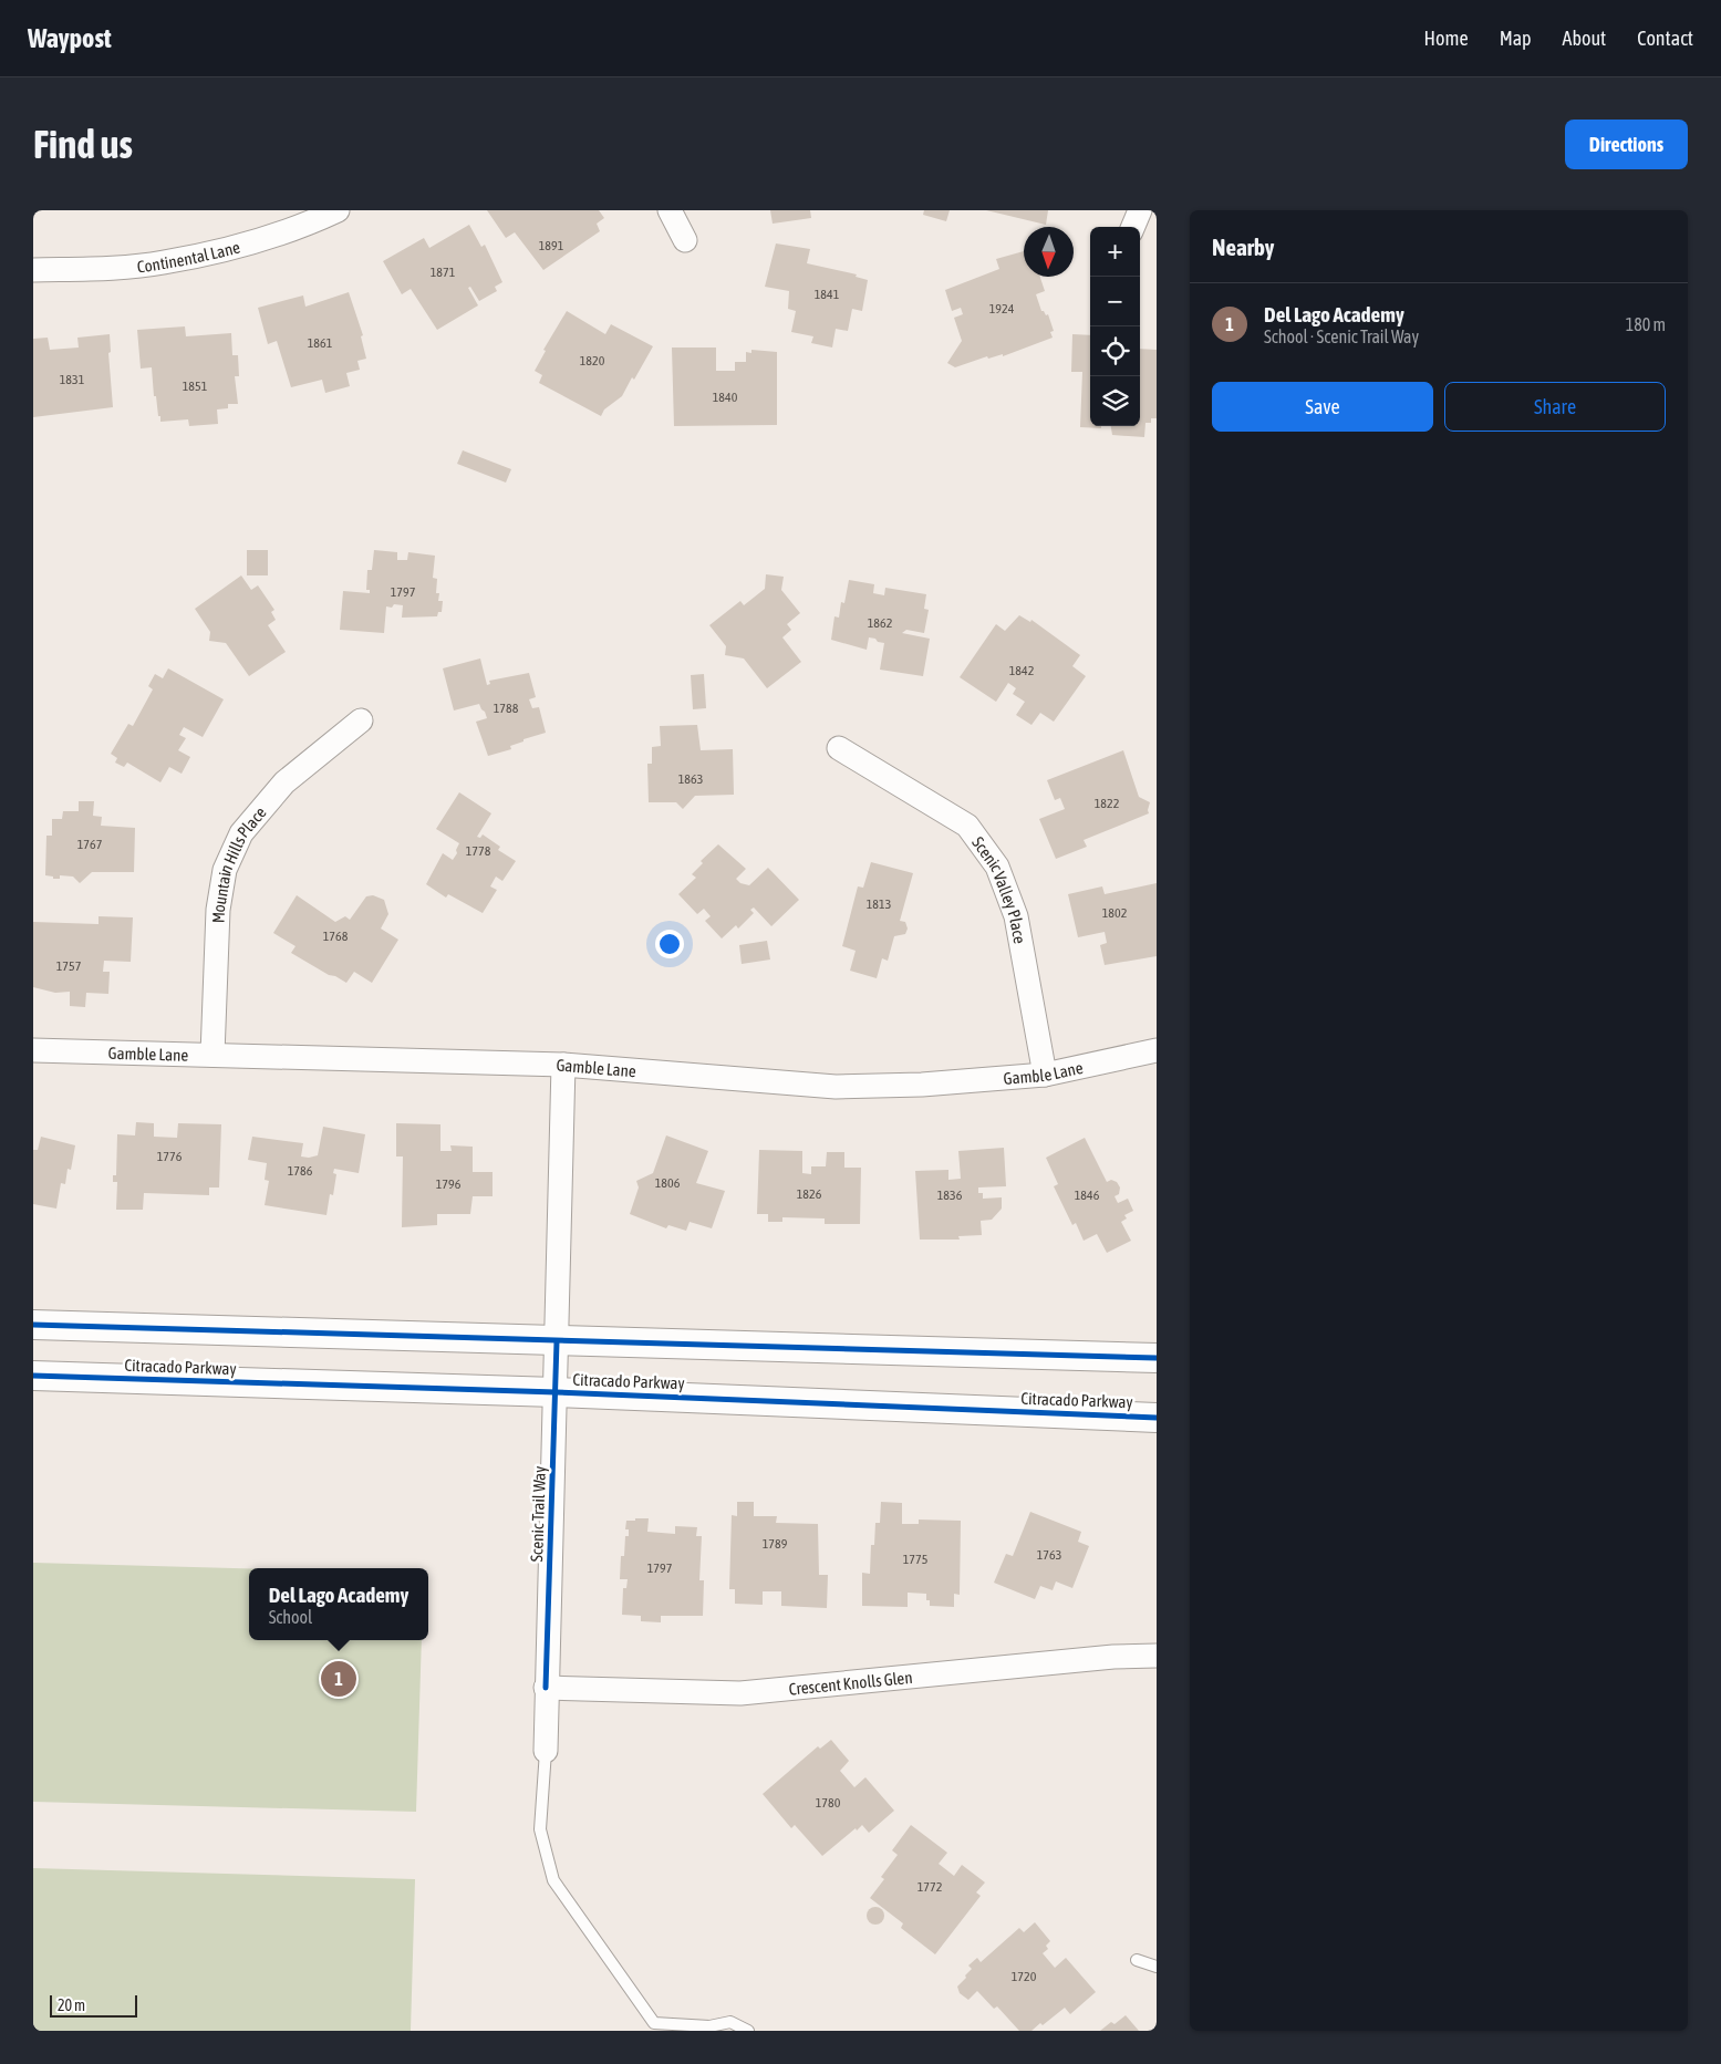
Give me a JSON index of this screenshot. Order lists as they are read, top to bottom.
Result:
{
  "streets": {
    "street": [
      "Continental Lane",
      "Mountain Hills Place",
      "Scenic Valley Place",
      "Gamble Lane",
      "Citracado Parkway",
      "Scenic Trail Way",
      "Crescent Knolls Glen"
    ]
  },
  "crossings": [
    ["Mountain Hills Place", "Gamble Lane"],
    ["Scenic Valley Place", "Gamble Lane"],
    ["Gamble Lane", "Scenic Trail Way"],
    ["Citracado Parkway", "Scenic Trail Way"],
    ["Scenic Trail Way", "Crescent Knolls Glen"]
  ],
  "house_numbers": [
    "1891",
    "1871",
    "1841",
    "1924",
    "1861",
    "1820",
    "1831",
    "1851",
    "1840",
    "1797",
    "1862",
    "1842",
    "1788",
    "1863",
    "1822",
    "1767",
    "1778",
    "1813",
    "1802",
    "1768",
    "1757",
    "1776",
    "1786",
    "1806",
    "1796",
    "1826",
    "1836",
    "1846",
    "1789",
    "1763",
    "1775",
    "1797",
    "1780",
    "1772",
    "1720"
  ],
  "scale_bar": "20 m",
  "north": "bottom",
  "page": {
    "header": "Waypost",
    "nav": [
      "Home",
      "Map",
      "About",
      "Contact"
    ],
    "buttons": [
      "Directions",
      ["Save", "Share"]
    ],
    "title": "Find us",
    "heading": "Nearby",
    "map_buttons": ["+", "−"],
    "list": [
      {
        "mark": "1",
        "name": "Del Lago Academy",
        "note": "School · Scenic Trail Way",
        "value": "180 m"
      }
    ],
    "popup": ["Del Lago Academy", "School"],
    "pins": "1",
    "scale": "20 m"
  }
}
